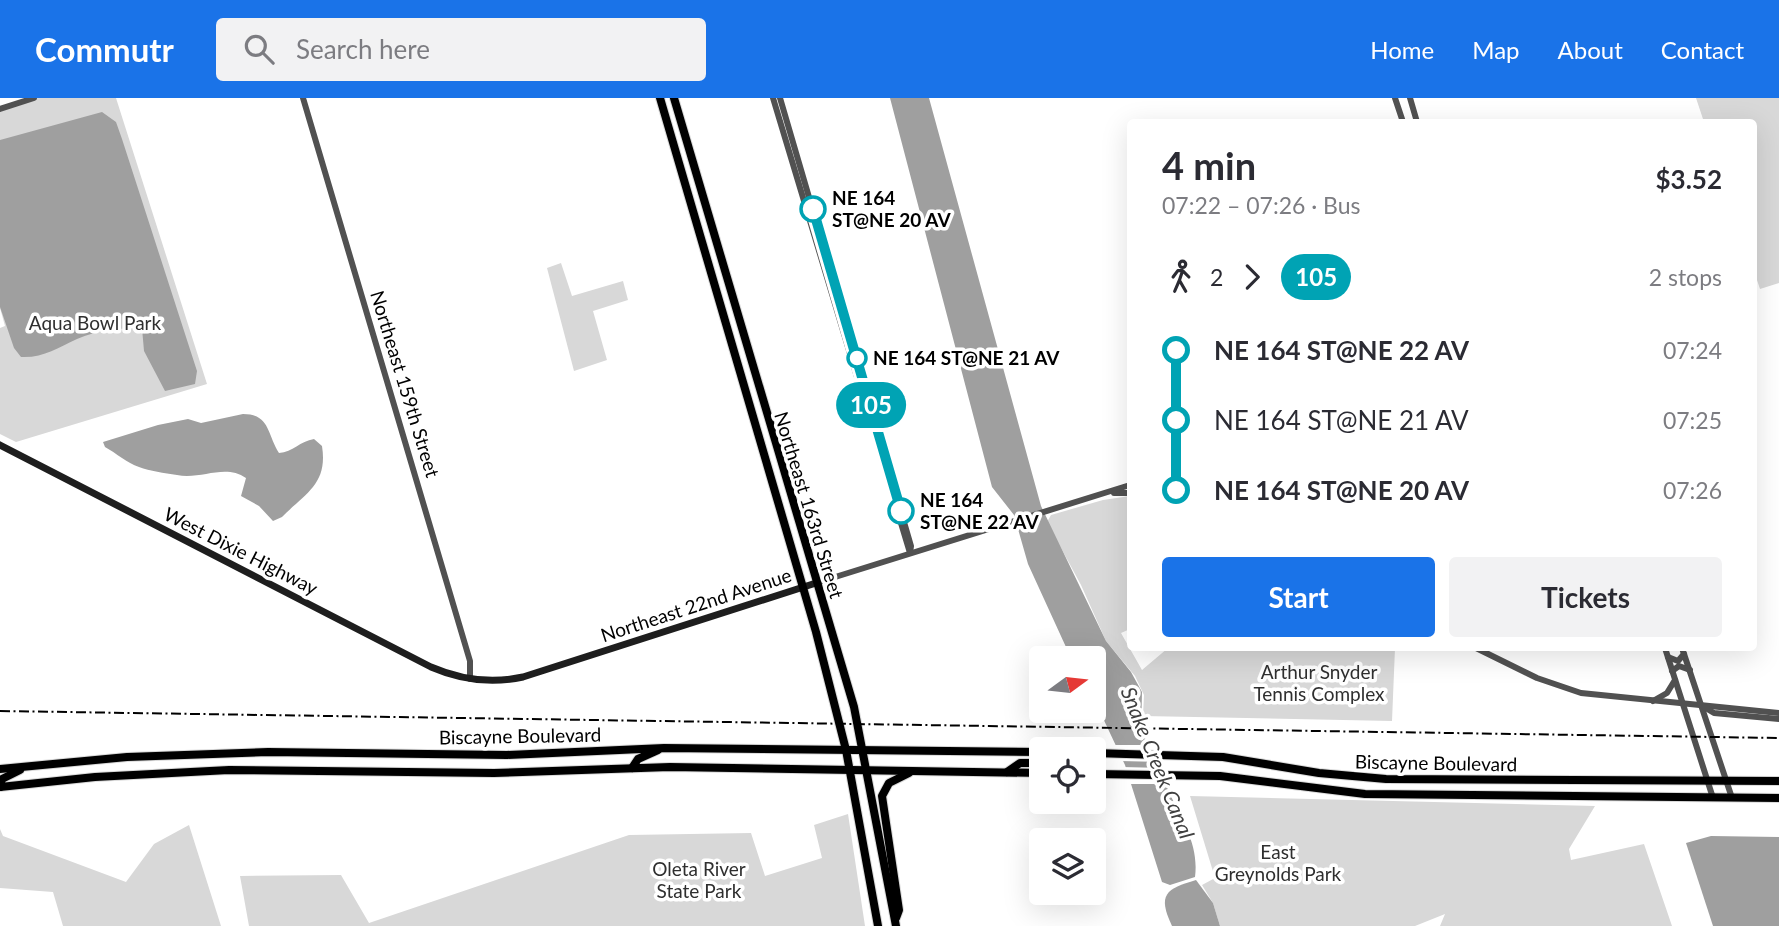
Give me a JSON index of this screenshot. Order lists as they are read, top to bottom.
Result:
{
  "streets": {
    "main road": [
      "Northeast 163rd Street",
      "West Dixie Highway",
      "Northeast 22nd Avenue",
      "Biscayne Boulevard"
    ],
    "street": ["Northeast 159th Street"]
  },
  "crossings": [
    ["Northeast 159th Street", "West Dixie Highway"],
    ["Northeast 159th Street", "Northeast 22nd Avenue"],
    ["Northeast 163rd Street", "Northeast 22nd Avenue"],
    ["Northeast 163rd Street", "Biscayne Boulevard"],
    ["West Dixie Highway", "Northeast 22nd Avenue"]
  ],
  "water": ["Snake Creek Canal"],
  "parks": [
    "Aqua Bowl Park",
    "Arthur Snyder Tennis Complex",
    "East Greynolds Park",
    "Oleta River State Park"
  ],
  "places": ["NE 164 ST@NE 20 AV", "NE 164 ST@NE 21 AV", "NE 164 ST@NE 22 AV"],
  "lines": ["bus line 105"],
  "north": "right",
  "page": {
    "header": "Commutr",
    "search": "Search here",
    "nav": [
      "Home",
      "Map",
      "About",
      "Contact"
    ],
    "on_map": "105",
    "heading": ["4 min", "07:22 – 07:26 · Bus", "$3.52"],
    "legs": ["2", "105", "2 stops"],
    "list": [
      {
        "name": "NE 164 ST@NE 22 AV",
        "value": "07:24"
      },
      {
        "name": "NE 164 ST@NE 21 AV",
        "value": "07:25"
      },
      {
        "name": "NE 164 ST@NE 20 AV",
        "value": "07:26"
      }
    ],
    "buttons": ["Start", "Tickets"]
  }
}
